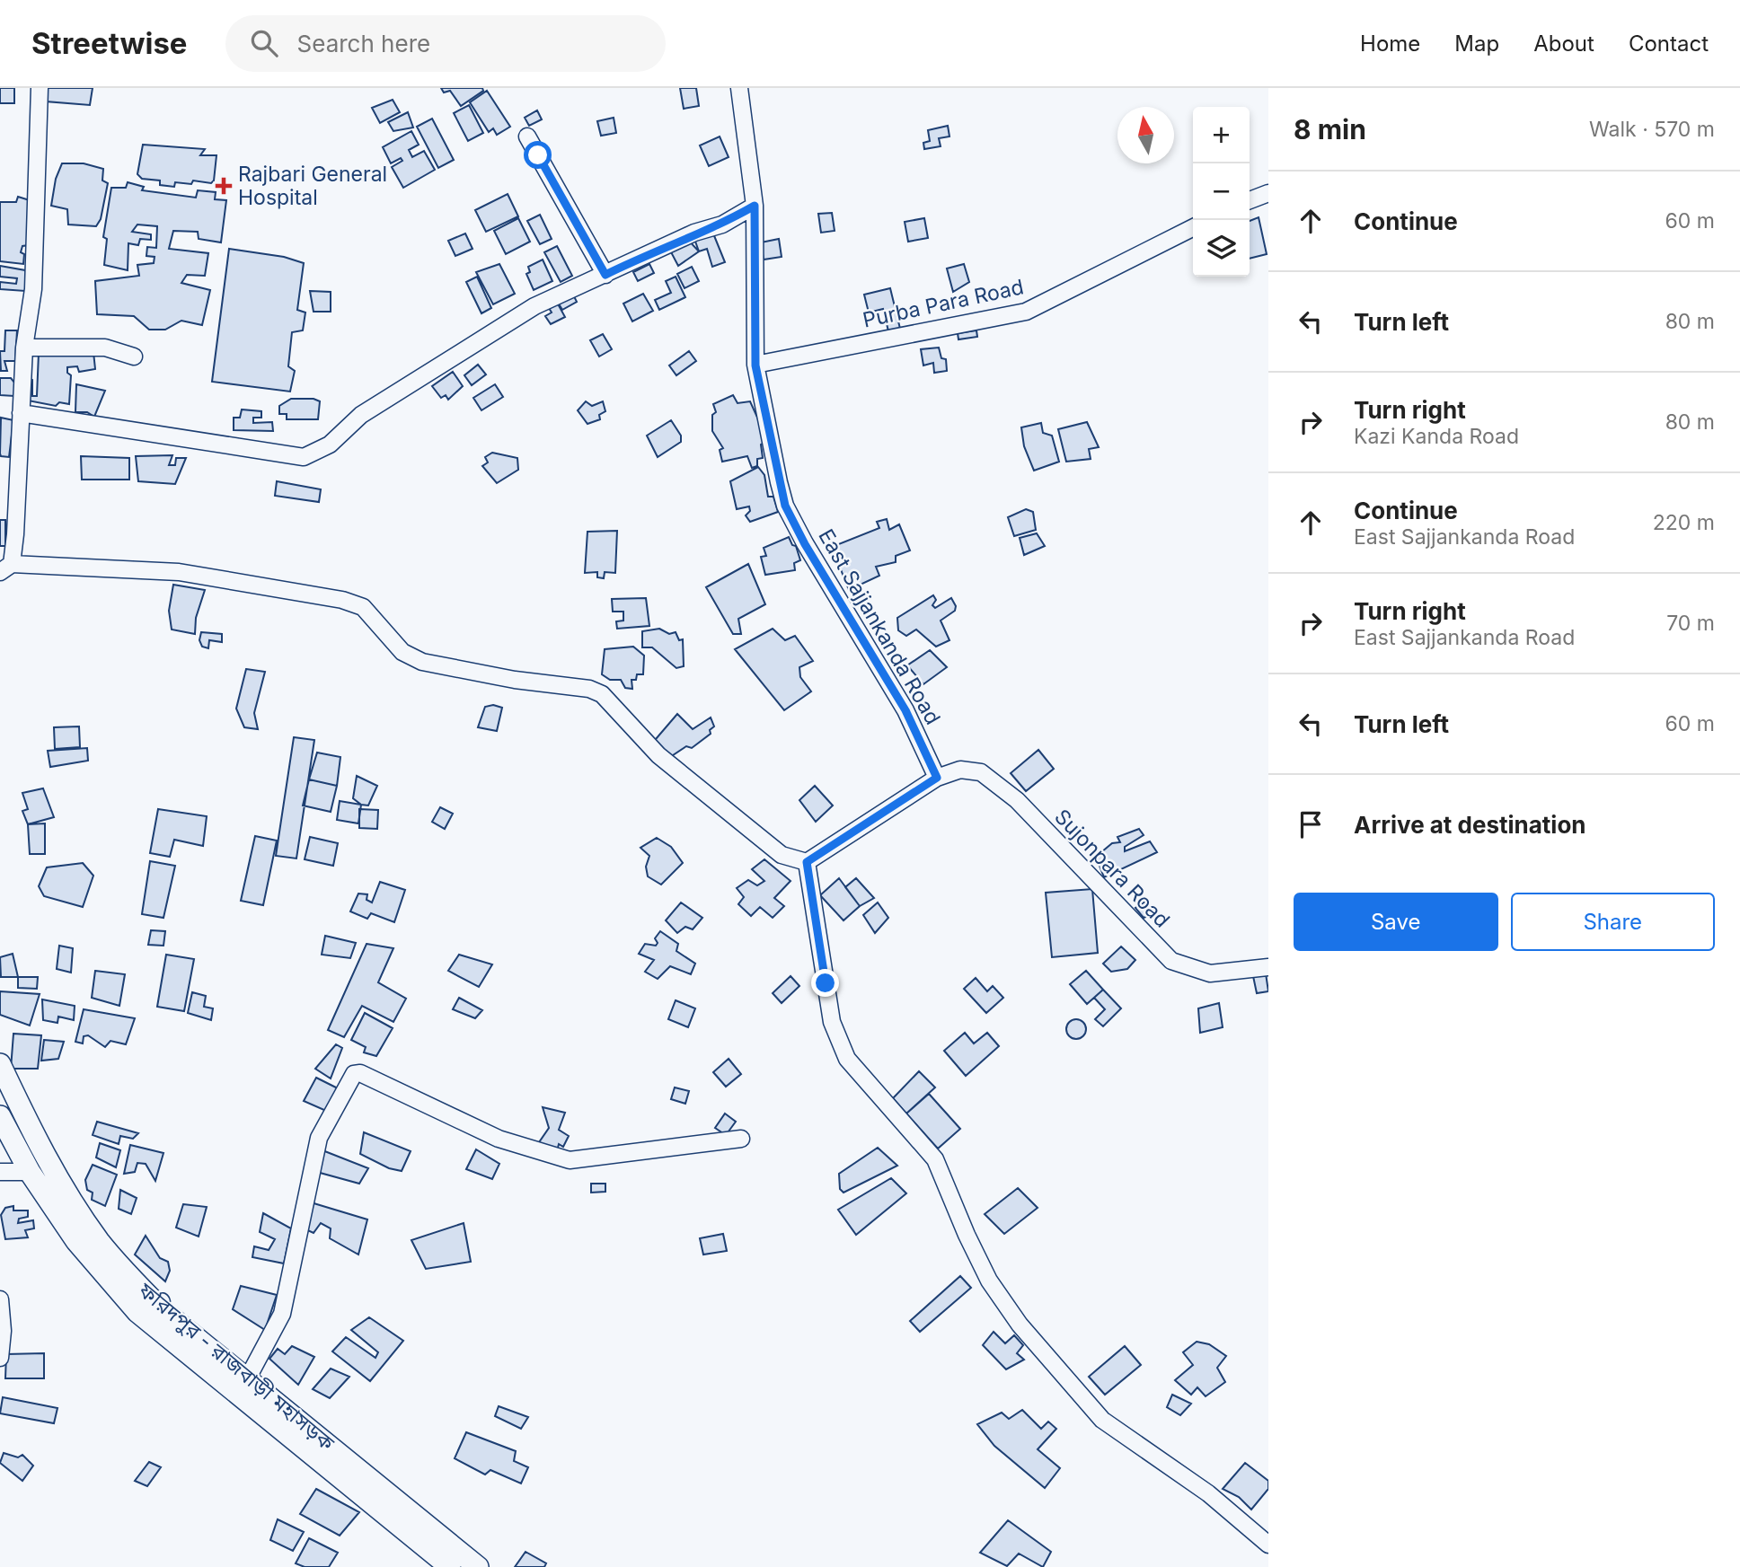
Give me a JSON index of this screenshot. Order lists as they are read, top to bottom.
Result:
{
  "streets": {
    "main road": ["ফরিদপুর - রাজবাড়ী মহাসড়ক"],
    "street": ["Purba Para Road", "East Sajjankanda Road", "Sujonpara Road"]
  },
  "crossings": [
    ["Purba Para Road", "East Sajjankanda Road"],
    ["East Sajjankanda Road", "Sujonpara Road"]
  ],
  "places": {
    "health": ["Rajbari General Hospital"]
  },
  "north": "top",
  "page": {
    "header": "Streetwise",
    "search": "Search here",
    "nav": [
      "Home",
      "Map",
      "About",
      "Contact"
    ],
    "heading": ["8 min", "Walk · 570 m"],
    "map_buttons": ["+", "−"],
    "list": [
      ["Continue", "60 m"],
      ["Turn left", "80 m"],
      ["Turn right", "Kazi Kanda Road", "80 m"],
      ["Continue", "East Sajjankanda Road", "220 m"],
      ["Turn right", "East Sajjankanda Road", "70 m"],
      ["Turn left", "60 m"],
      "Arrive at destination"
    ],
    "buttons": ["Save", "Share"]
  }
}
